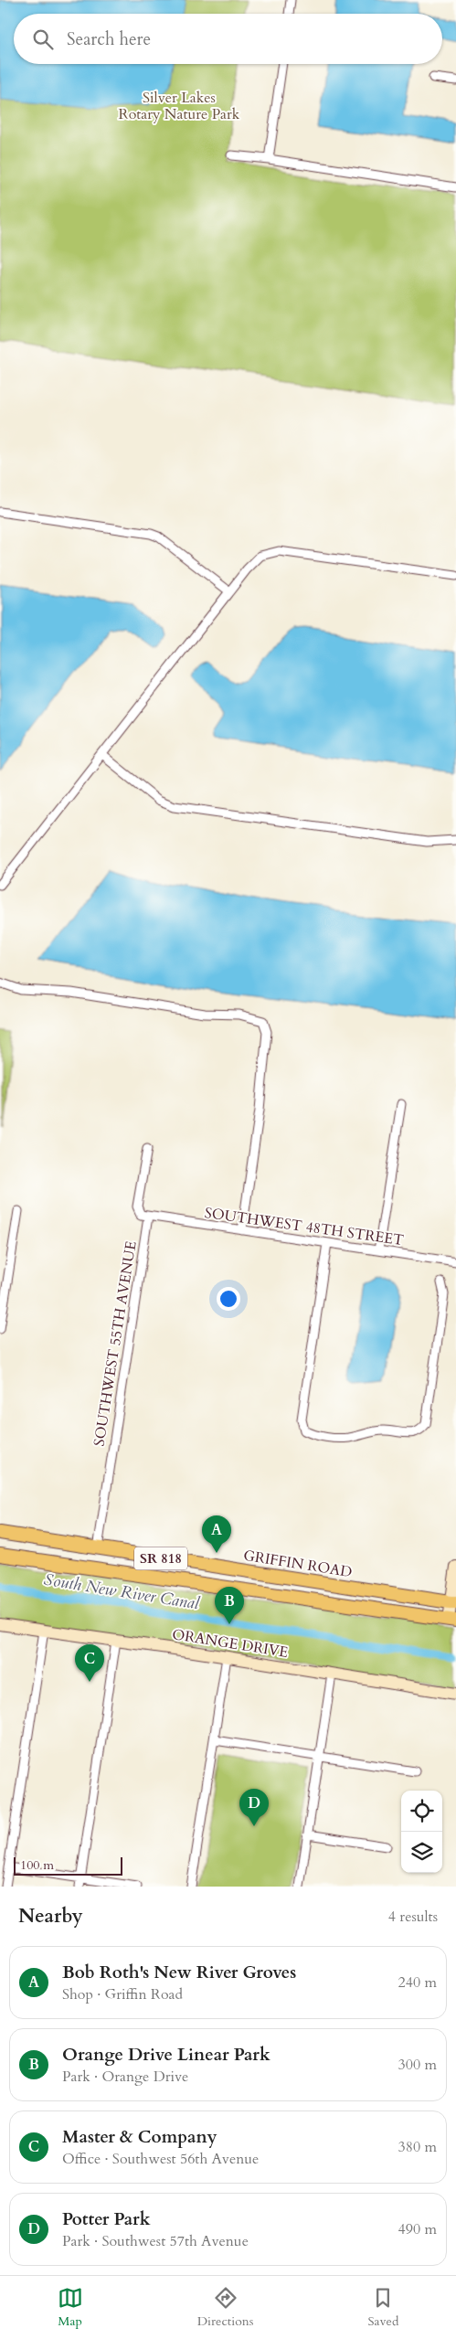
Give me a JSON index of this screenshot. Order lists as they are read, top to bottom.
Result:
{
  "streets": {
    "main road": ["SR 818", "GRIFFIN ROAD"],
    "street": ["SOUTHWEST 48TH STREET", "SOUTHWEST 55TH AVENUE", "ORANGE DRIVE"]
  },
  "crossings": [
    ["SOUTHWEST 48TH STREET", "SOUTHWEST 55TH AVENUE"],
    ["SOUTHWEST 55TH AVENUE", "GRIFFIN ROAD"]
  ],
  "water": ["South New River Canal"],
  "parks": ["Silver Lakes Rotary Nature Park"],
  "scale_bar": "100 m",
  "page": {
    "search": "Search here",
    "pins": [
      "A",
      "B",
      "C",
      "D"
    ],
    "scale": "100 m",
    "heading": ["Nearby", "4 results"],
    "list": [
      {
        "mark": "A",
        "name": "Bob Roth's New River Groves",
        "note": "Shop · Griffin Road",
        "value": "240 m"
      },
      {
        "mark": "B",
        "name": "Orange Drive Linear Park",
        "note": "Park · Orange Drive",
        "value": "300 m"
      },
      {
        "mark": "C",
        "name": "Master & Company",
        "note": "Office · Southwest 56th Avenue",
        "value": "380 m"
      },
      {
        "mark": "D",
        "name": "Potter Park",
        "note": "Park · Southwest 57th Avenue",
        "value": "490 m"
      }
    ],
    "nav": ["Map", "Directions", "Saved"]
  }
}
